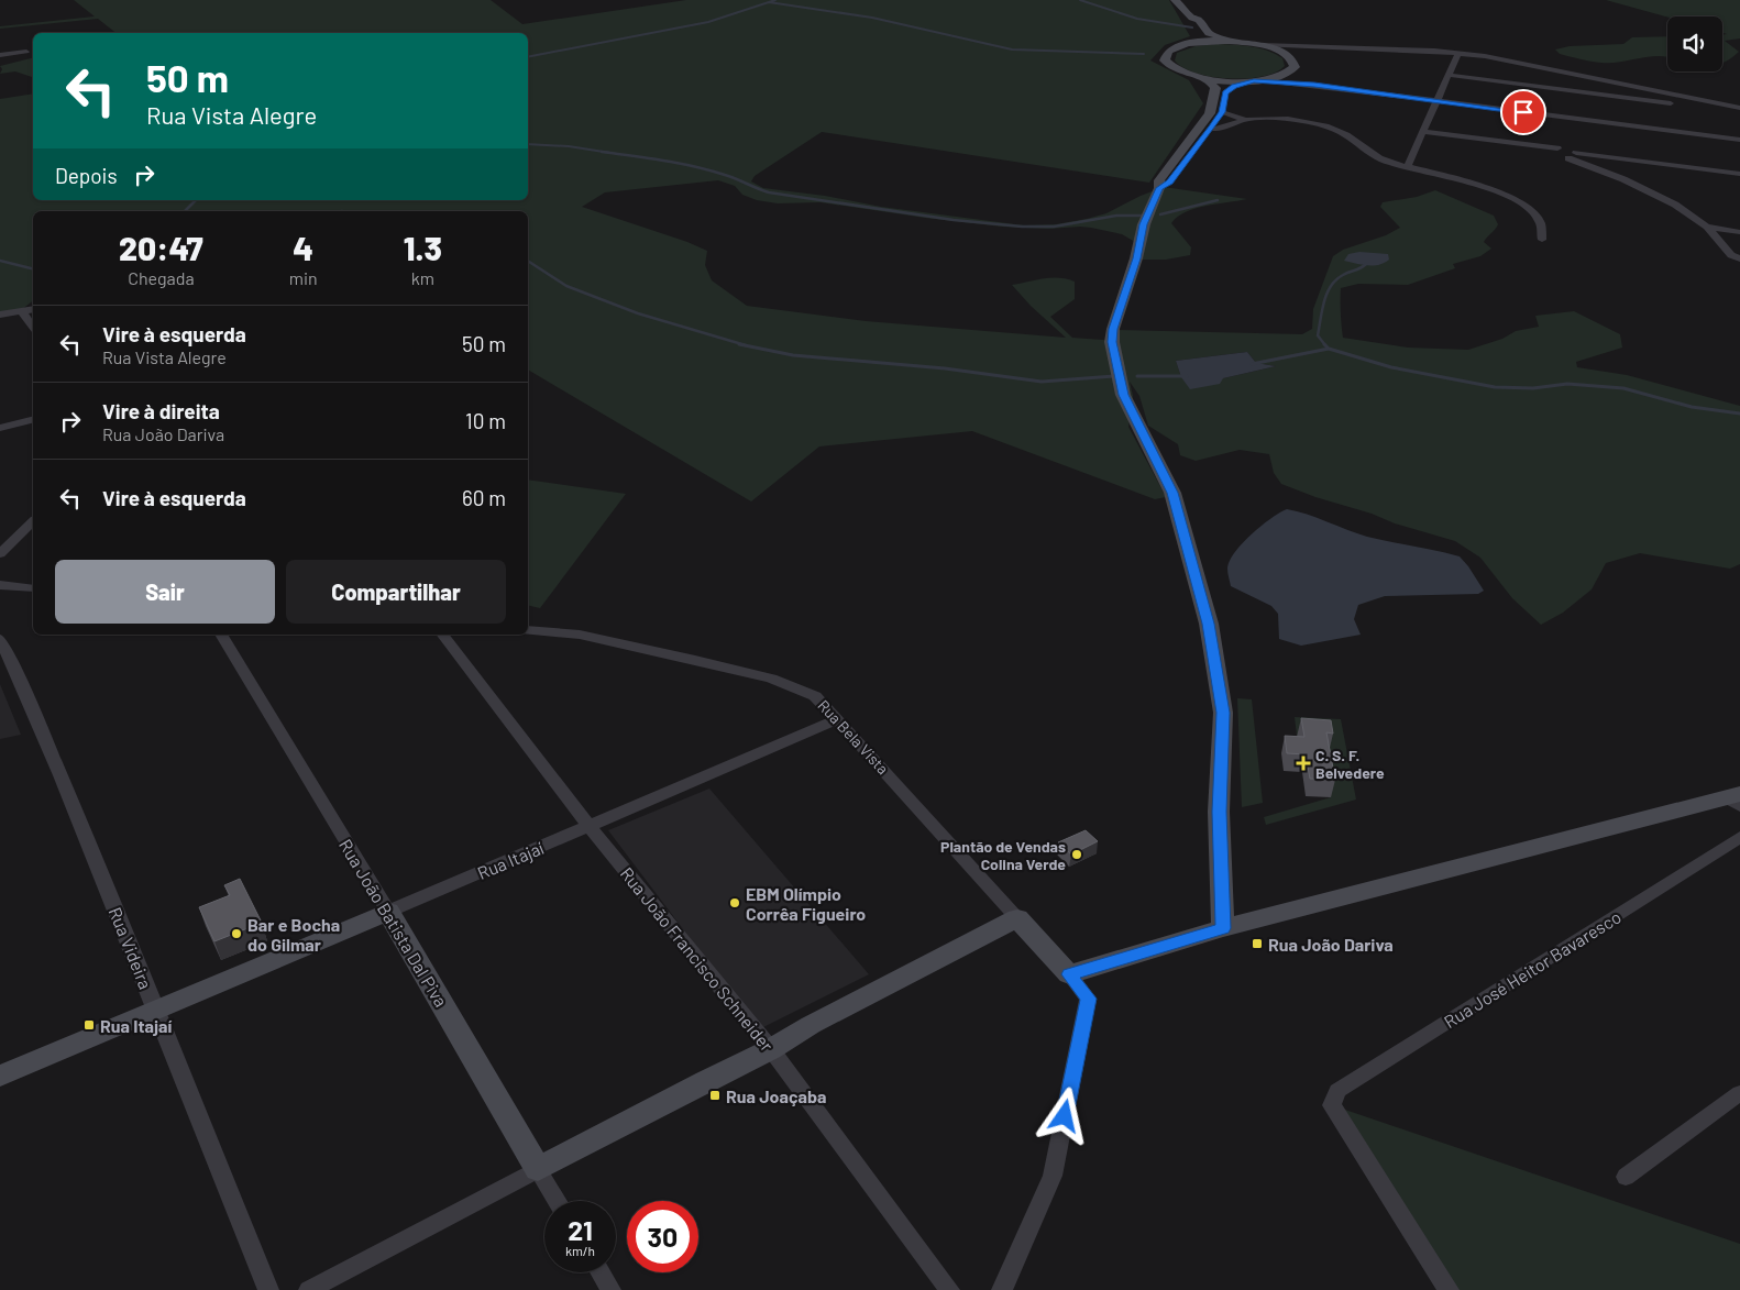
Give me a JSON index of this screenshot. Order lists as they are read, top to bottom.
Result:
{
  "streets": {
    "street": [
      "Rua Bela Vista",
      "Rua Itajaí",
      "Rua João Batista Dal Piva",
      "Rua Videira",
      "Rua João Francisco Schneider",
      "Rua José Heitor Bavaresco"
    ]
  },
  "crossings": [
    ["Rua Bela Vista", "Rua Itajaí"],
    ["Rua Itajaí", "Rua João Batista Dal Piva"],
    ["Rua Itajaí", "Rua Videira"],
    ["Rua Itajaí", "Rua João Francisco Schneider"]
  ],
  "places": {
    "health": ["C. S. F. Belvedere"],
    "other": ["Plantão de Vendas Colina Verde", "EBM Olímpio Corrêa Figueiro", "Bar e Bocha do Gilmar"],
    "transit": ["Rua João Dariva", "Rua Itajaí", "Rua Joaçaba"]
  },
  "page": {
    "turn": ["50 m", "Rua Vista Alegre"],
    "then": "Depois",
    "eta": [
      "20:47",
      "Chegada",
      "4",
      "min",
      "1.3",
      "km"
    ],
    "list": [
      {
        "name": "Vire à esquerda",
        "note": "Rua Vista Alegre",
        "value": "50 m"
      },
      {
        "name": "Vire à direita",
        "note": "Rua João Dariva",
        "value": "10 m"
      },
      {
        "name": "Vire à esquerda",
        "value": "60 m"
      }
    ],
    "buttons": ["Sair", "Compartilhar"],
    "speed": "21 km/h",
    "limit": "30"
  }
}
